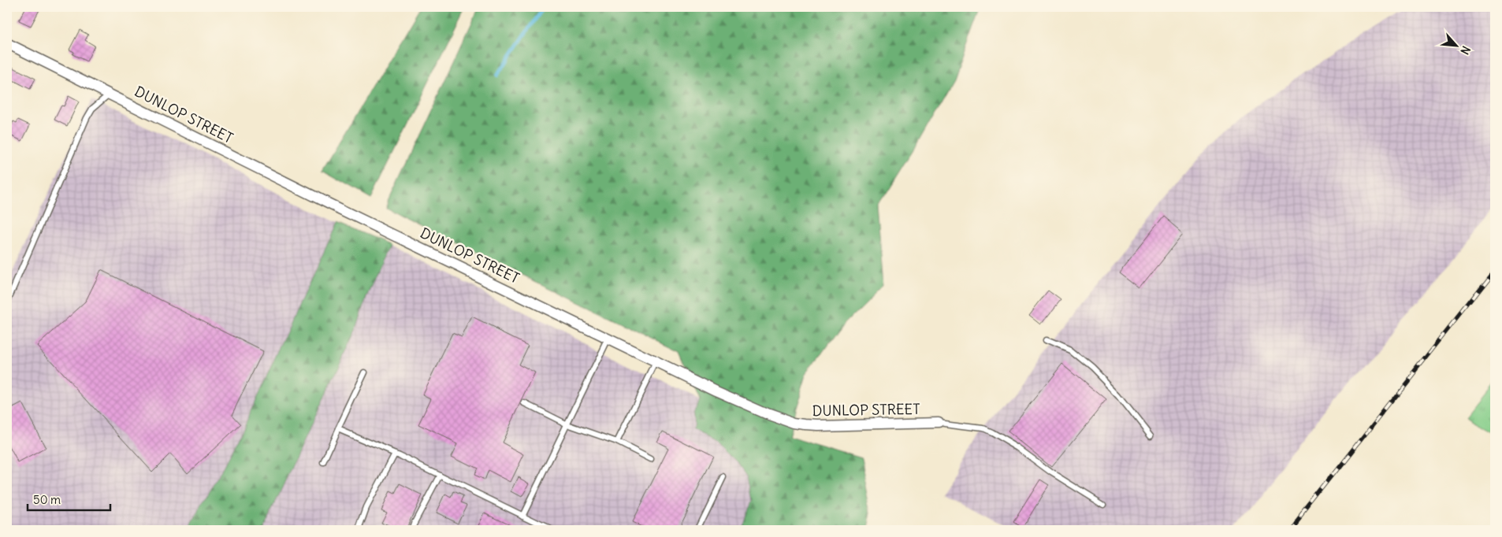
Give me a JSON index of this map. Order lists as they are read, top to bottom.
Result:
{
  "streets": {
    "street": ["DUNLOP STREET"]
  },
  "scale_bar": "50 m",
  "north": "bottom right"
}
